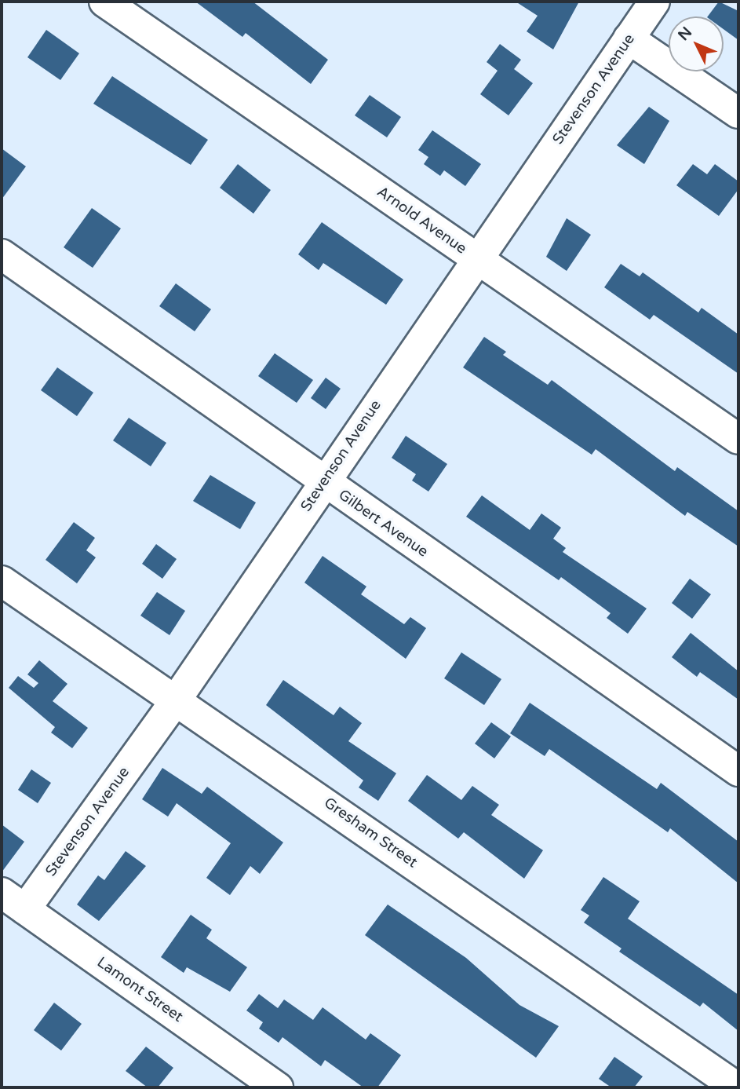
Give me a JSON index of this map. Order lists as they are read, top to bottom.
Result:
{
  "streets": {
    "street": [
      "Stevenson Avenue",
      "Arnold Avenue",
      "Gilbert Avenue",
      "Gresham Street",
      "Lamont Street"
    ]
  },
  "crossings": [
    ["Stevenson Avenue", "Arnold Avenue"],
    ["Stevenson Avenue", "Gilbert Avenue"],
    ["Stevenson Avenue", "Gresham Street"],
    ["Stevenson Avenue", "Lamont Street"]
  ],
  "north": "top left"
}
